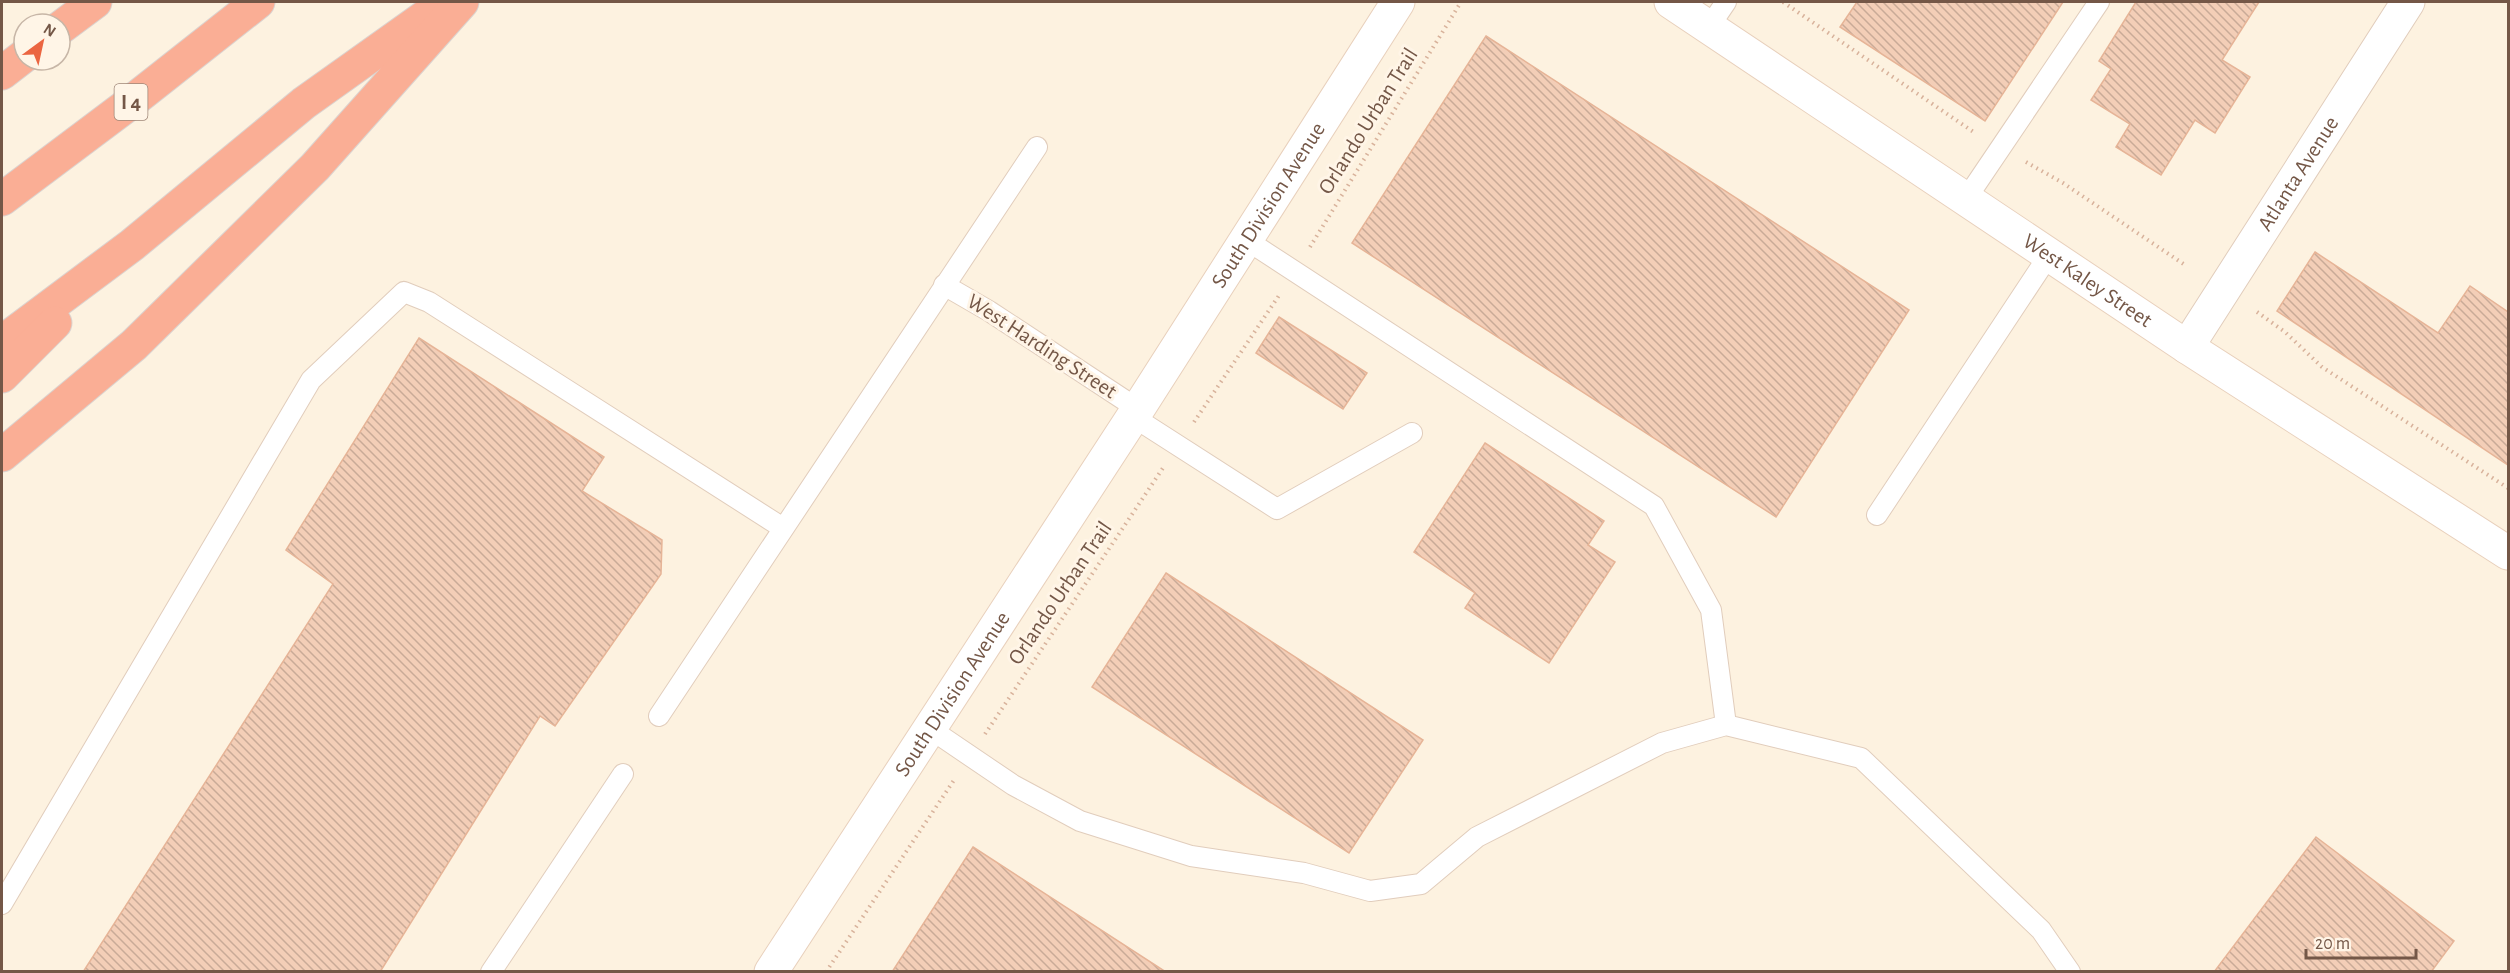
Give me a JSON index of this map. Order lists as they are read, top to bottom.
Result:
{
  "streets": {
    "highway": ["I 4"],
    "street": ["Atlanta Avenue", "South Division Avenue", "West Kaley Street"],
    "lane": ["West Harding Street"],
    "path": ["Orlando Urban Trail"]
  },
  "crossings": [
    ["Atlanta Avenue", "West Kaley Street"],
    ["South Division Avenue", "West Harding Street"]
  ],
  "scale_bar": "20 m",
  "north": "top right"
}
